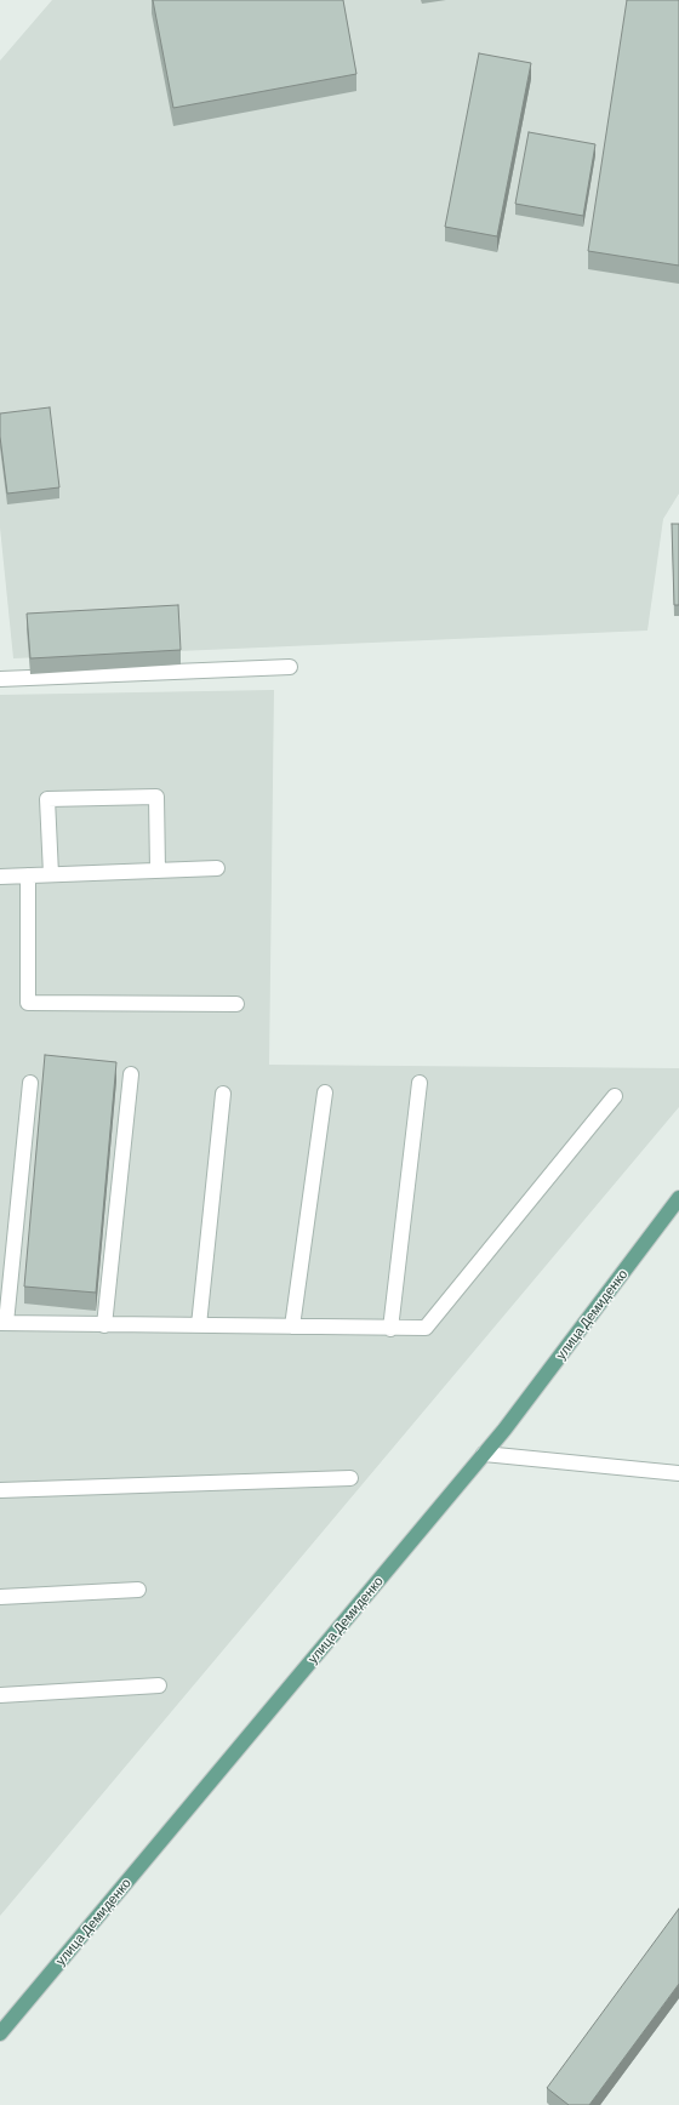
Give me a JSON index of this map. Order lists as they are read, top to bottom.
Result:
{
  "streets": {
    "main road": ["улица Демиденко"]
  }
}
